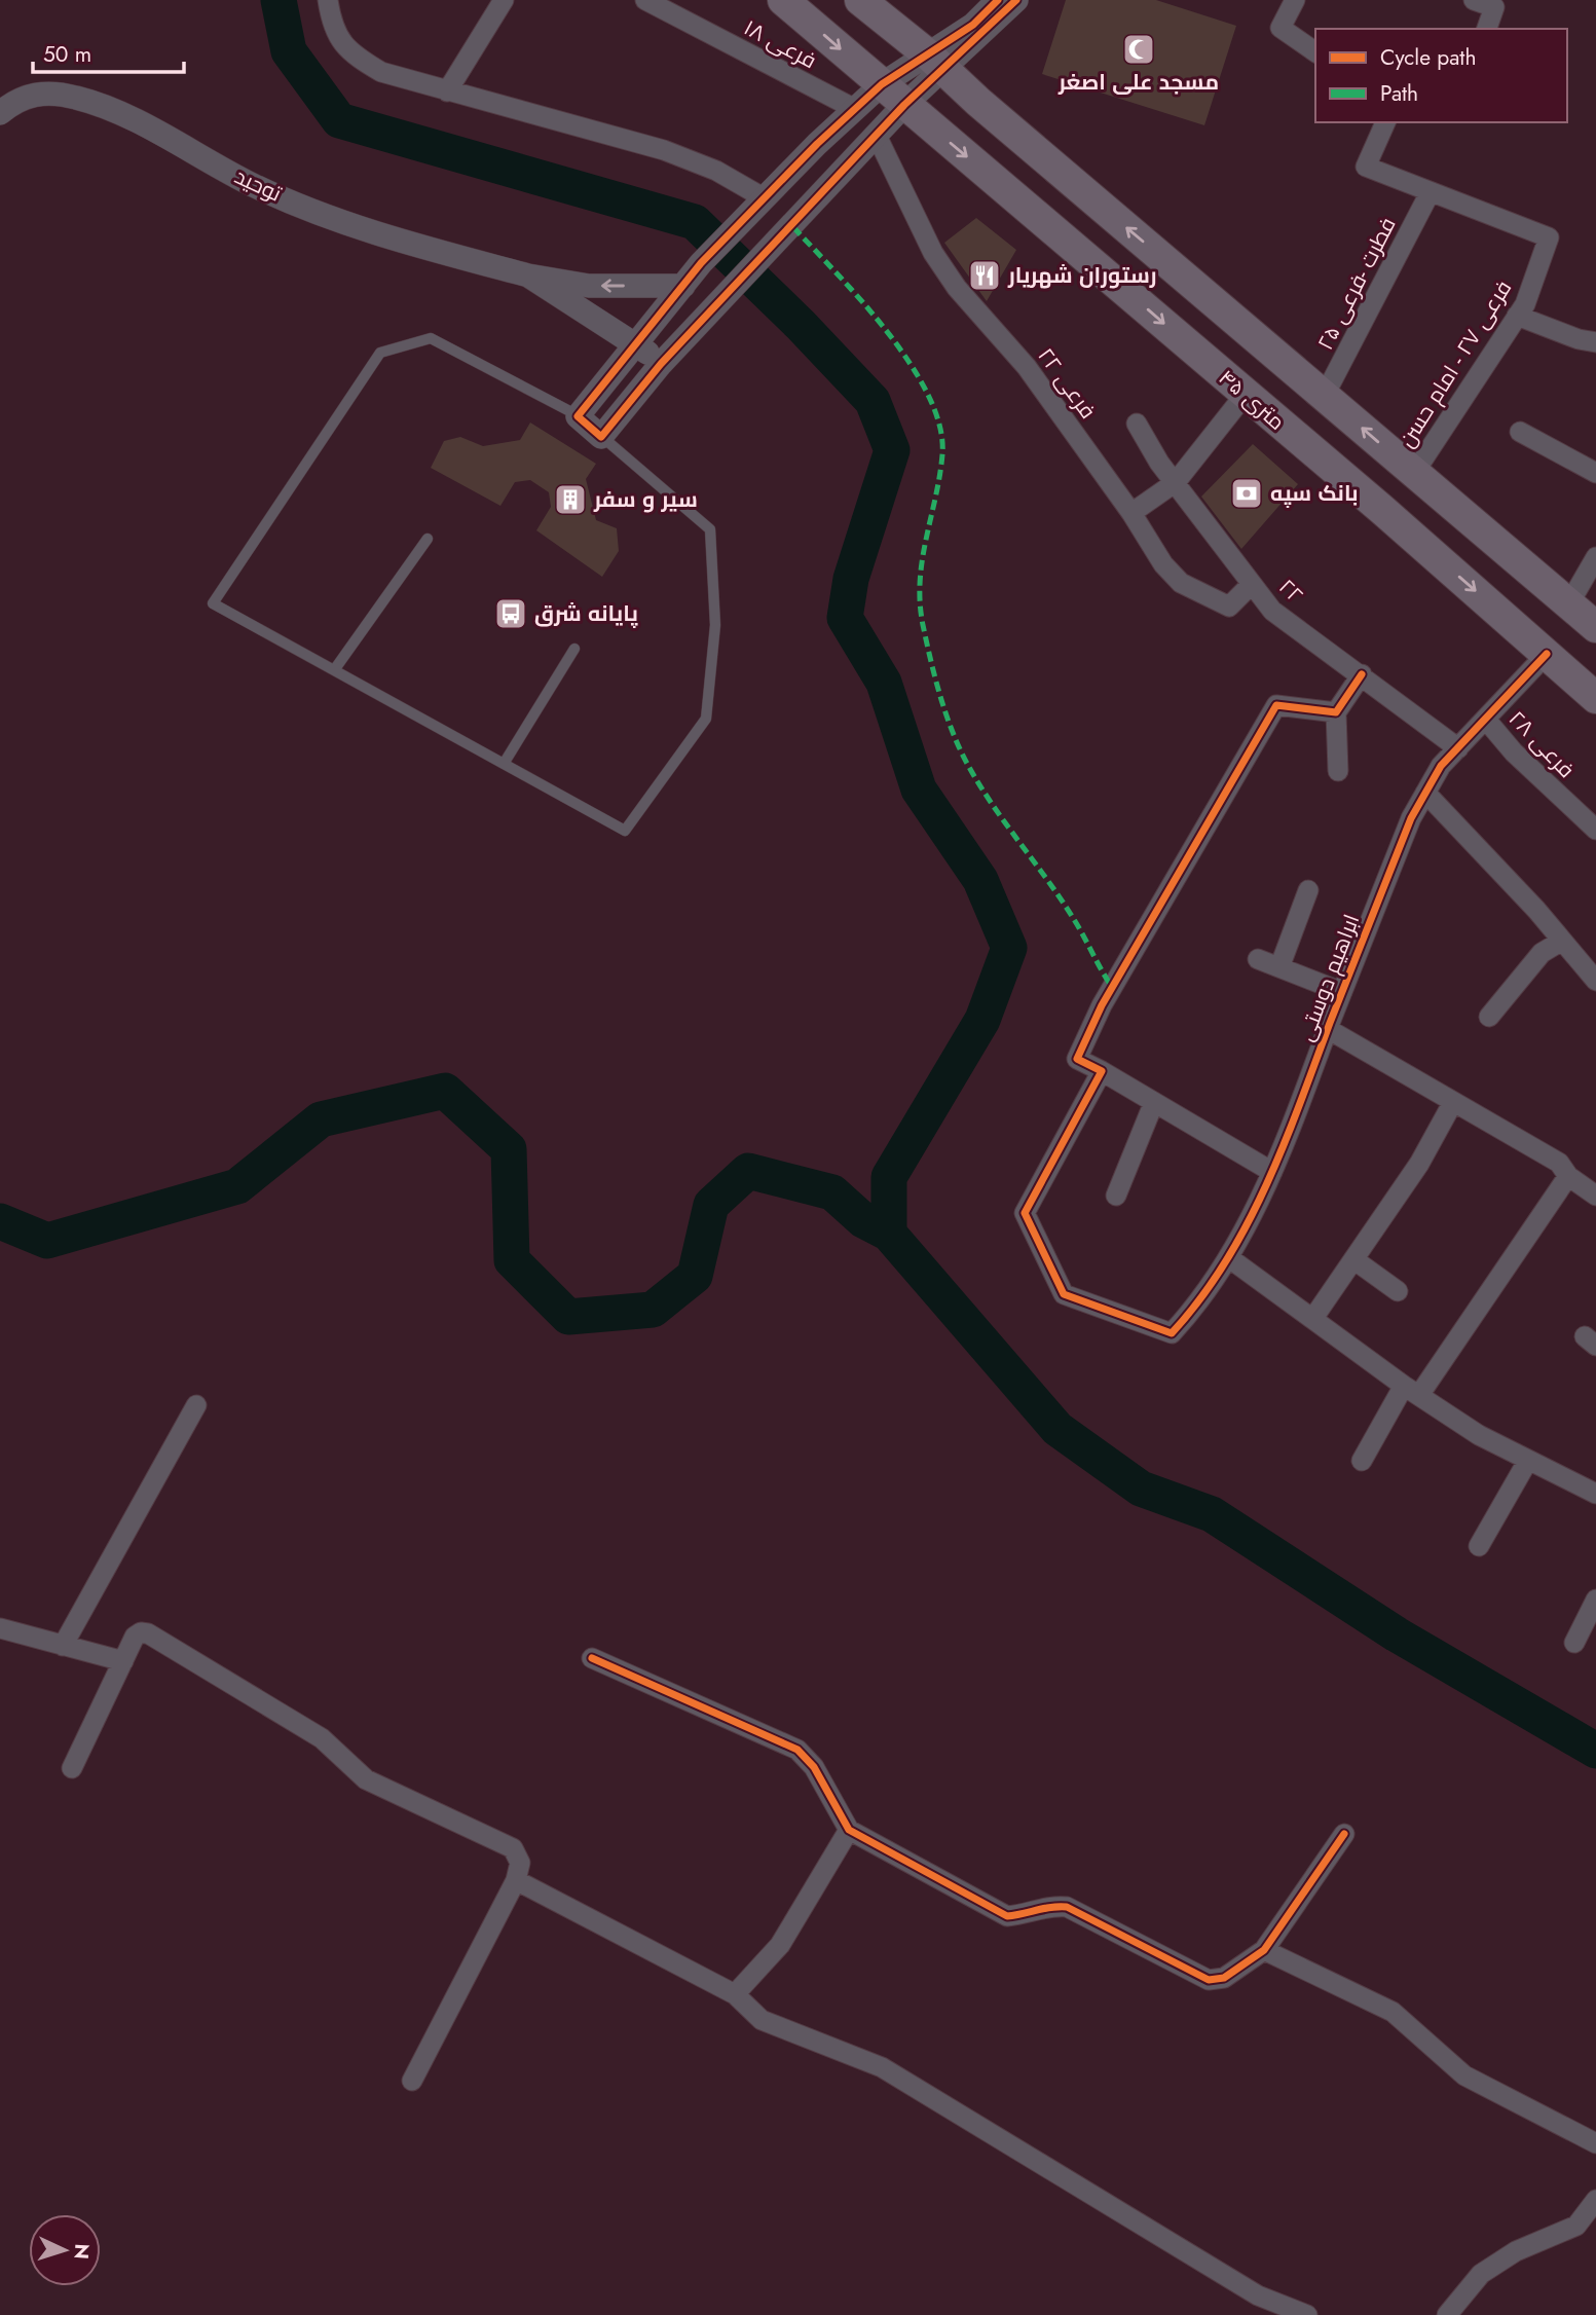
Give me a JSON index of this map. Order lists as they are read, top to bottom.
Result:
{
  "streets": {
    "main road": ["۴۵ متری"],
    "street": [
      "فرعی ۱۸",
      "توحید",
      "فطرت -فرعی ۲۵",
      "فرعی ۲۷ - امام حسن",
      "فرعی ۲۲",
      "۲۲",
      "فرعی ۲۸",
      "ابراهیم دوستی"
    ]
  },
  "crossings": [
    ["فطرت -فرعی ۲۵", "فرعی ۲۷ - امام حسن"],
    ["فرعی ۲۲", "۲۲"],
    ["۴۵ متری", "ابراهیم دوستی"],
    ["۲۲", "ابراهیم دوستی"],
    ["فرعی ۲۸", "ابراهیم دوستی"]
  ],
  "places": {
    "mosque": ["مسجد علی اصغر"],
    "restaurant": ["رستوران شهریار"],
    "bank": ["بانک سپه"],
    "building": ["سیر و سفر"],
    "bus stop": ["پایانه شرق"]
  },
  "legend": ["Cycle path", "Path"],
  "scale_bar": "50 m",
  "north": "right"
}
